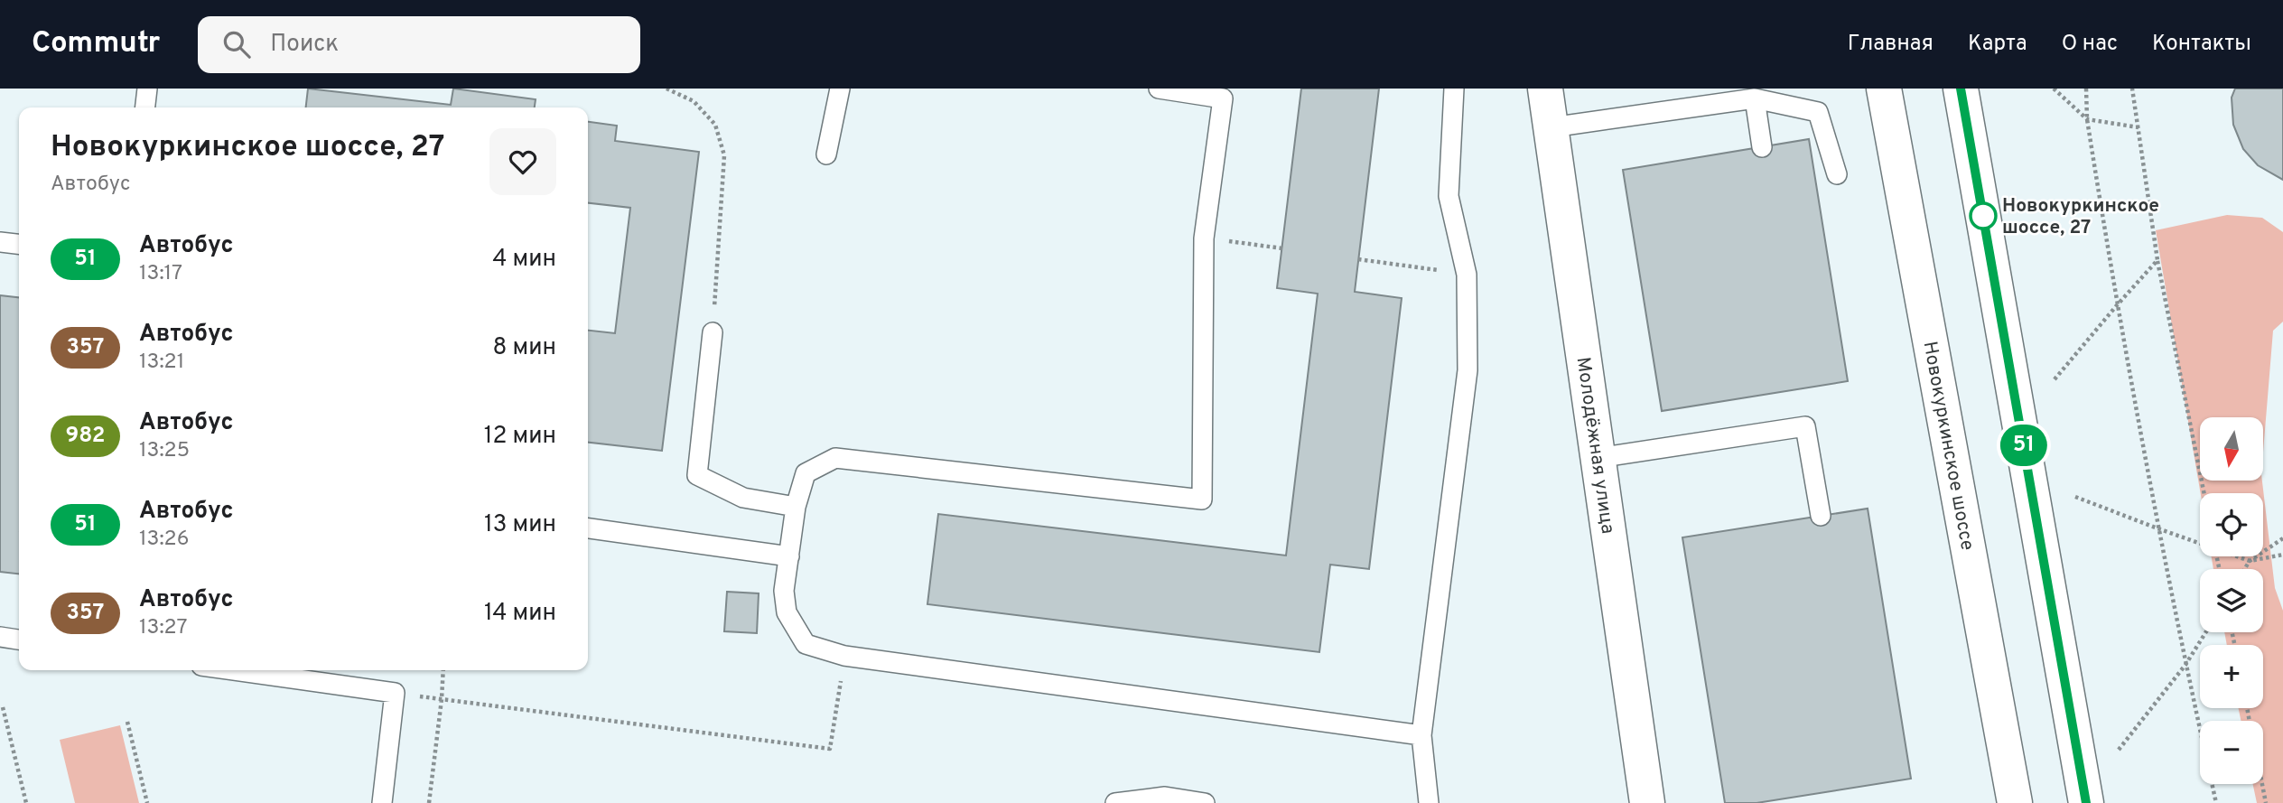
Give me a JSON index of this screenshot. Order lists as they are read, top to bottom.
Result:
{
  "streets": {
    "main road": ["Молодёжная улица", "Новокуркинское шоссе"]
  },
  "places": ["Новокуркинское шоссе, 27"],
  "lines": ["bus line 51"],
  "north": "bottom",
  "page": {
    "header": "Commutr",
    "search": "Поиск",
    "nav": [
      "Главная",
      "Карта",
      "О нас",
      "Контакты"
    ],
    "on_map": "51",
    "heading": ["Новокуркинское шоссе, 27", "Автобус"],
    "list": [
      {
        "mark": "51",
        "name": "Автобус",
        "note": "13:17",
        "value": "4 мин"
      },
      {
        "mark": "357",
        "name": "Автобус",
        "note": "13:21",
        "value": "8 мин"
      },
      {
        "mark": "982",
        "name": "Автобус",
        "note": "13:25",
        "value": "12 мин"
      },
      {
        "mark": "51",
        "name": "Автобус",
        "note": "13:26",
        "value": "13 мин"
      },
      {
        "mark": "357",
        "name": "Автобус",
        "note": "13:27",
        "value": "14 мин"
      }
    ],
    "map_buttons": ["+", "−"]
  }
}
